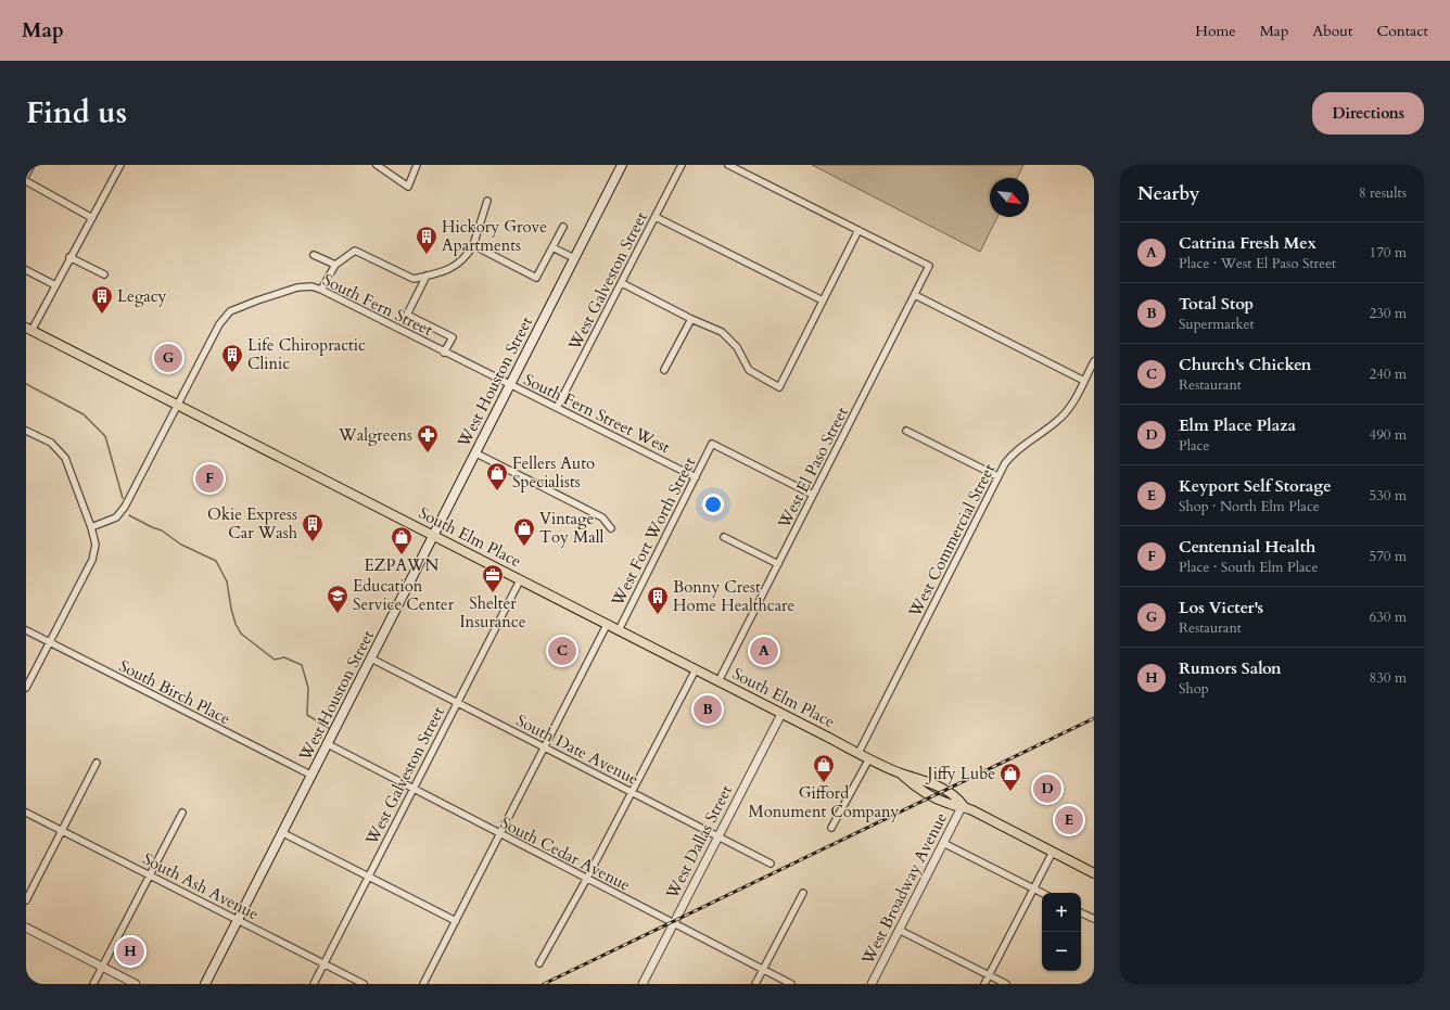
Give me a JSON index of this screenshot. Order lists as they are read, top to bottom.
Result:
{
  "streets": {
    "main road": ["West Houston Street", "South Elm Place"],
    "street": [
      "West Galveston Street",
      "South Fern Street",
      "South Fern Street West",
      "West El Paso Street",
      "West Fort Worth Street",
      "West Commercial Street",
      "South Birch Place",
      "South Date Avenue",
      "West Dallas Street",
      "South Cedar Avenue",
      "South Ash Avenue",
      "West Broadway Avenue"
    ]
  },
  "crossings": [
    ["West Galveston Street", "South Fern Street West"],
    ["West Galveston Street", "South Elm Place"],
    ["West Galveston Street", "South Date Avenue"],
    ["West Galveston Street", "South Cedar Avenue"],
    ["West Galveston Street", "South Ash Avenue"],
    ["South Fern Street", "West Houston Street"],
    ["South Fern Street", "South Fern Street West"],
    ["South Fern Street", "South Elm Place"],
    ["West Houston Street", "South Fern Street West"],
    ["West Houston Street", "South Elm Place"],
    ["West Houston Street", "South Birch Place"],
    ["West Houston Street", "South Date Avenue"],
    ["West Houston Street", "South Cedar Avenue"],
    ["West Houston Street", "South Ash Avenue"],
    ["South Fern Street West", "West Fort Worth Street"],
    ["West El Paso Street", "West Fort Worth Street"],
    ["West El Paso Street", "South Elm Place"],
    ["West Fort Worth Street", "South Elm Place"],
    ["West Fort Worth Street", "South Date Avenue"],
    ["West Fort Worth Street", "South Cedar Avenue"],
    ["South Elm Place", "West Commercial Street"],
    ["South Elm Place", "West Dallas Street"],
    ["South Elm Place", "West Broadway Avenue"],
    ["South Date Avenue", "West Dallas Street"],
    ["West Dallas Street", "South Cedar Avenue"]
  ],
  "places": {
    "building": [
      "Hickory Grove Apartments",
      "Legacy",
      "Life Chiropractic Clinic",
      "Okie Express Car Wash",
      "Bonny Crest Home Healthcare"
    ],
    "pharmacy": ["Walgreens"],
    "shop": [
      "Fellers Auto Specialists",
      "Vintage Toy Mall",
      "EZPAWN",
      "Gifford Monument Company",
      "Jiffy Lube"
    ],
    "office": ["Shelter Insurance"],
    "school or university": ["Education Service Center"]
  },
  "north": "bottom right",
  "page": {
    "header": "Map",
    "nav": [
      "Home",
      "Map",
      "About",
      "Contact"
    ],
    "title": "Find us",
    "buttons": "Directions",
    "heading": ["Nearby", "8 results"],
    "list": [
      {
        "mark": "A",
        "name": "Catrina Fresh Mex",
        "note": "Place · West El Paso Street",
        "value": "170 m"
      },
      {
        "mark": "B",
        "name": "Total Stop",
        "note": "Supermarket",
        "value": "230 m"
      },
      {
        "mark": "C",
        "name": "Church's Chicken",
        "note": "Restaurant",
        "value": "240 m"
      },
      {
        "mark": "D",
        "name": "Elm Place Plaza",
        "note": "Place",
        "value": "490 m"
      },
      {
        "mark": "E",
        "name": "Keyport Self Storage",
        "note": "Shop · North Elm Place",
        "value": "530 m"
      },
      {
        "mark": "F",
        "name": "Centennial Health",
        "note": "Place · South Elm Place",
        "value": "570 m"
      },
      {
        "mark": "G",
        "name": "Los Victer's",
        "note": "Restaurant",
        "value": "630 m"
      },
      {
        "mark": "H",
        "name": "Rumors Salon",
        "note": "Shop",
        "value": "830 m"
      }
    ],
    "pins": [
      "G",
      "F",
      "A",
      "C",
      "B",
      "D",
      "E",
      "H"
    ],
    "map_buttons": ["+", "−"]
  }
}
